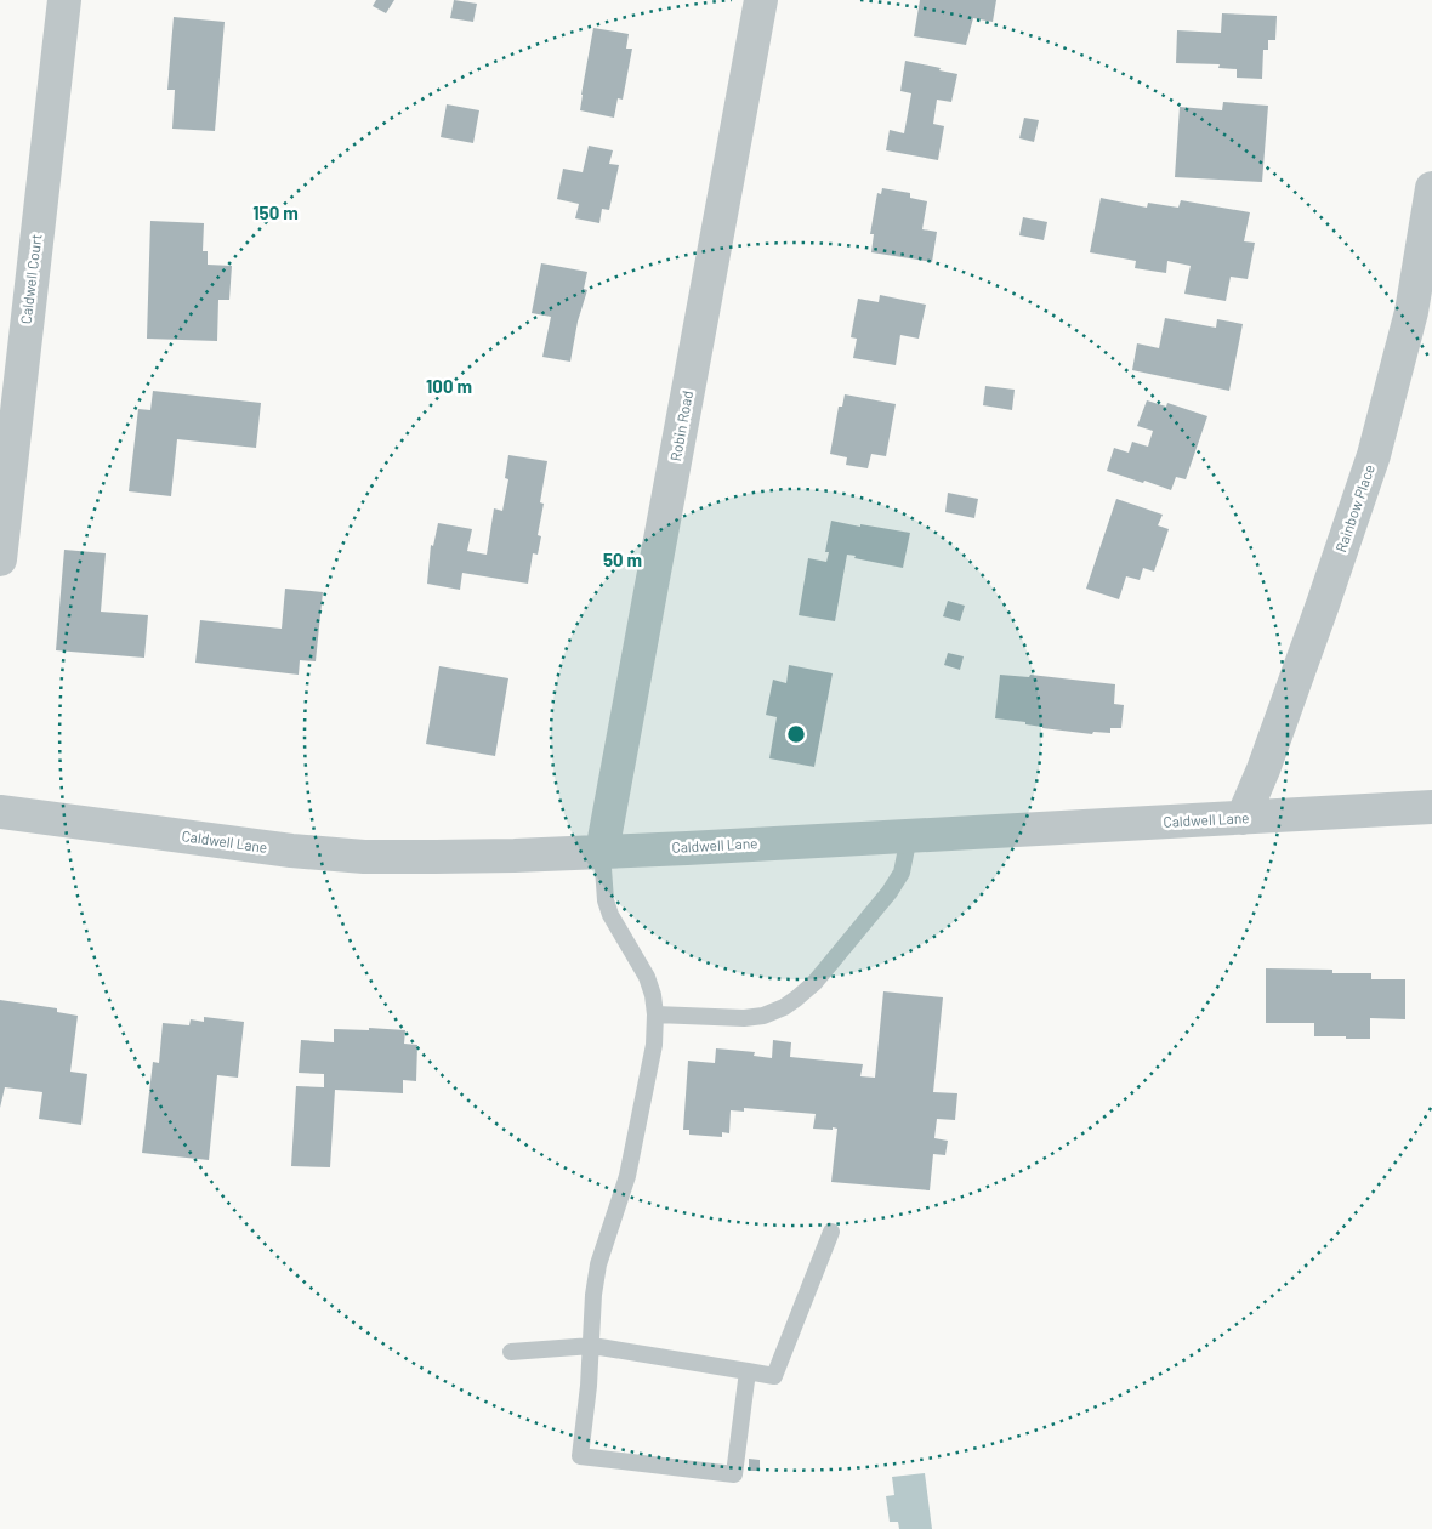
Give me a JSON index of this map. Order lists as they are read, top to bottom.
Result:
{
  "streets": {
    "street": [
      "Caldwell Court",
      "Robin Road",
      "Rainbow Place",
      "Caldwell Lane"
    ]
  },
  "crossings": [
    ["Robin Road", "Caldwell Lane"],
    ["Rainbow Place", "Caldwell Lane"]
  ],
  "rings": ["150 m", "100 m", "50 m"]
}
